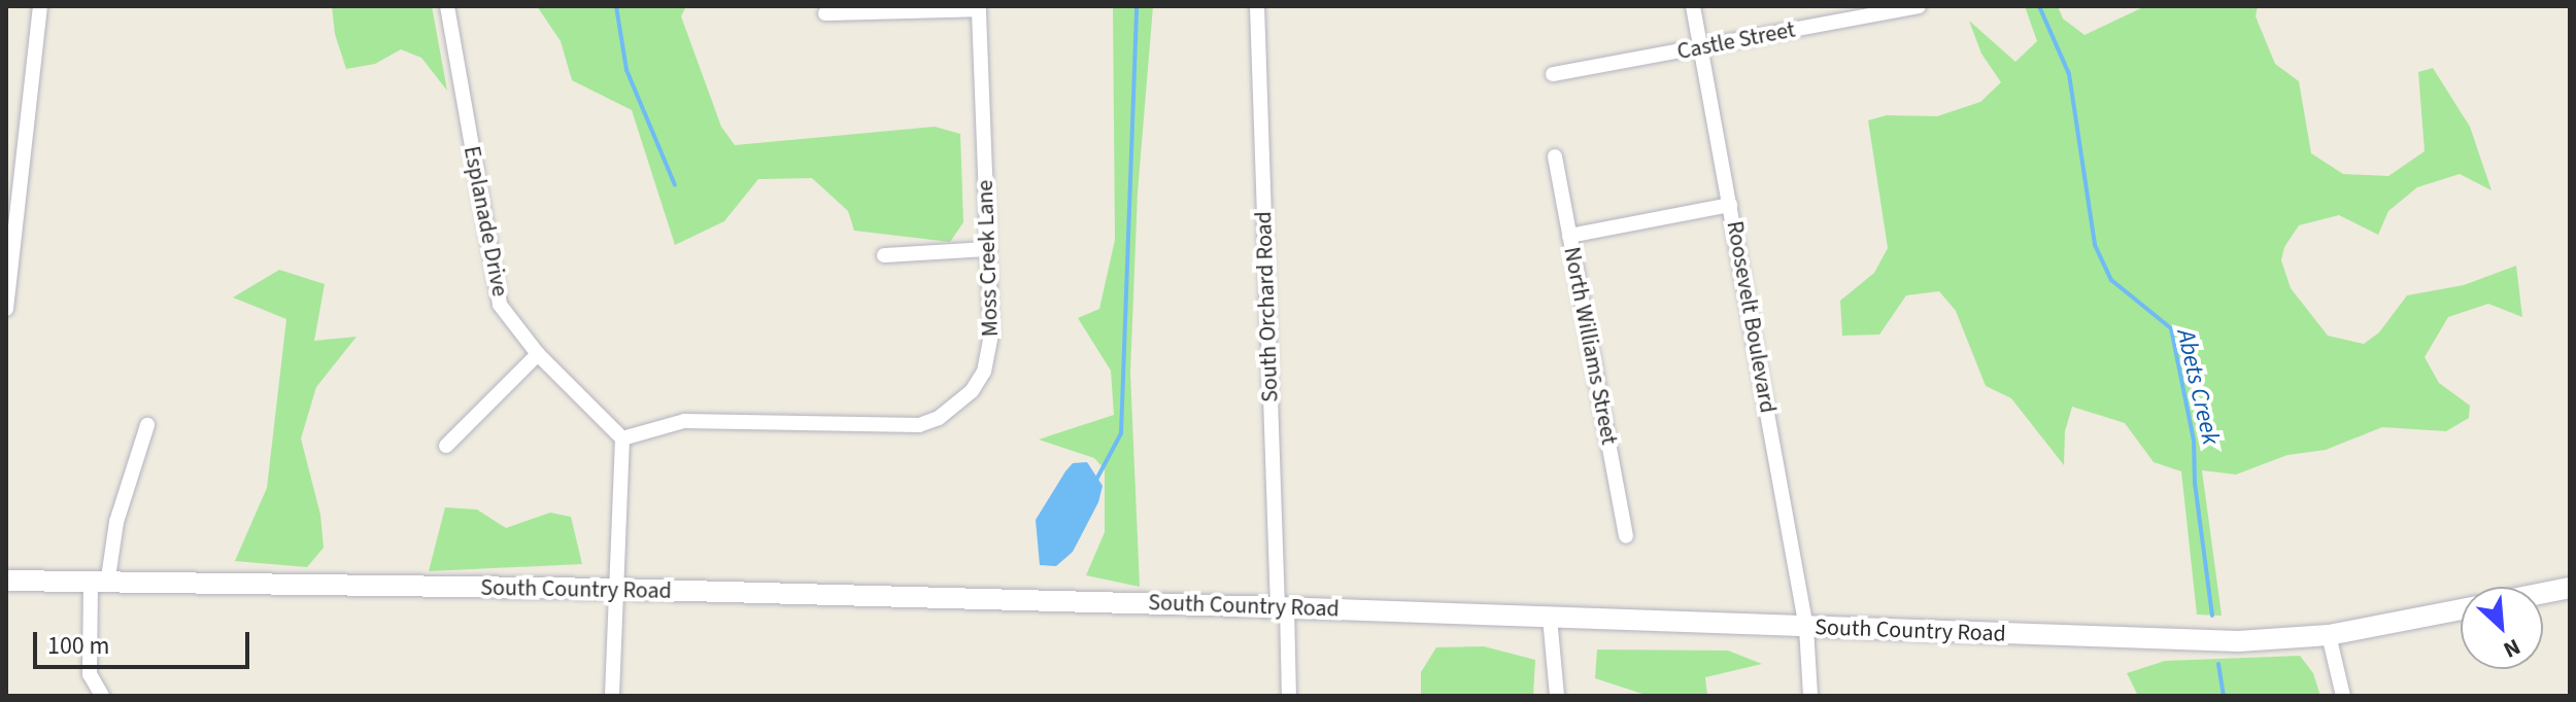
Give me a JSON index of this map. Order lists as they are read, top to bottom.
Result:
{
  "streets": {
    "main road": ["South Country Road"],
    "street": [
      "Castle Street",
      "Esplanade Drive",
      "Moss Creek Lane",
      "South Orchard Road",
      "Roosevelt Boulevard",
      "North Williams Street"
    ]
  },
  "crossings": [
    ["Castle Street", "Roosevelt Boulevard"],
    ["Esplanade Drive", "Moss Creek Lane"],
    ["South Orchard Road", "South Country Road"],
    ["Roosevelt Boulevard", "South Country Road"]
  ],
  "water": ["Abets Creek"],
  "scale_bar": "100 m",
  "north": "bottom right"
}
